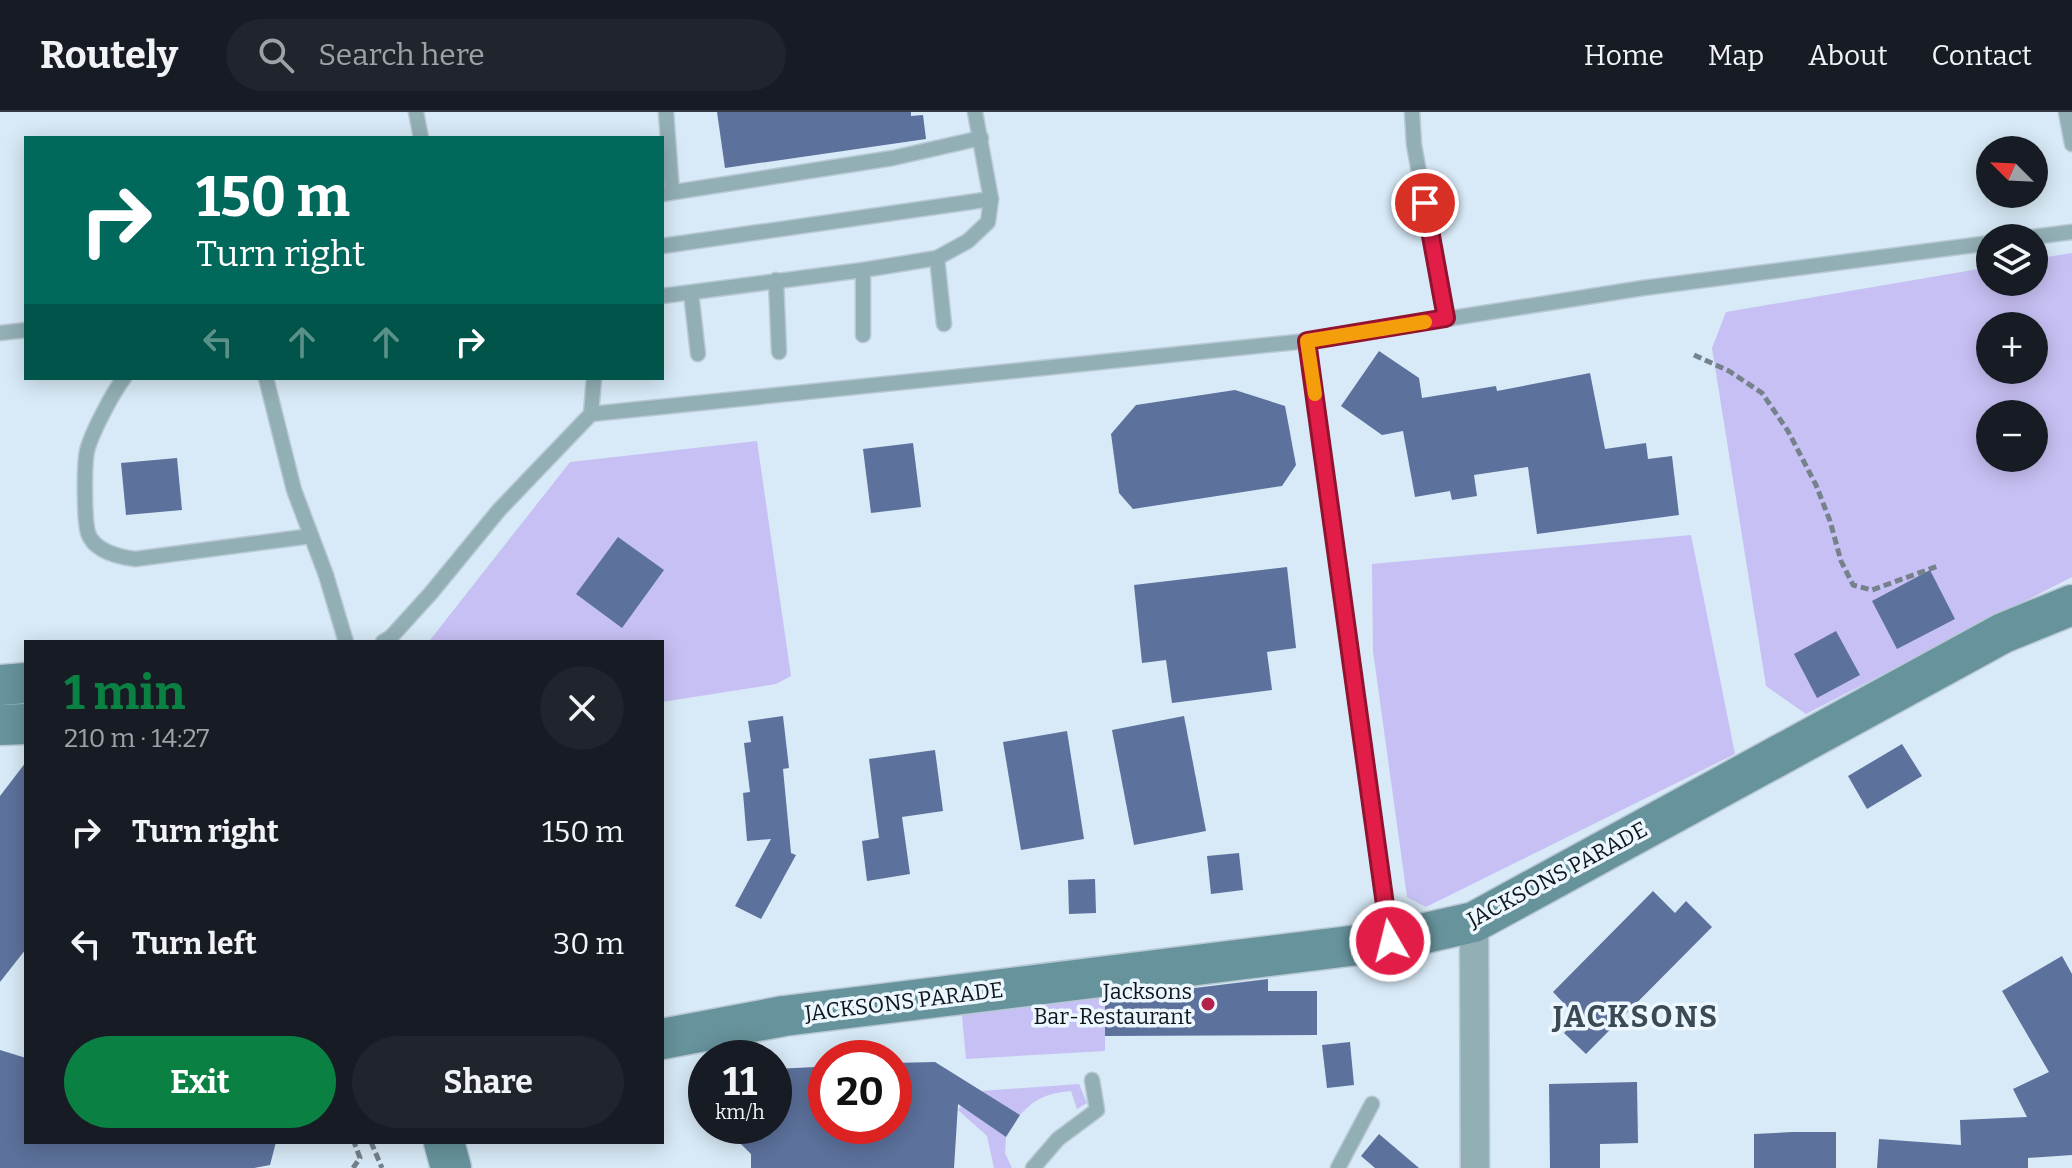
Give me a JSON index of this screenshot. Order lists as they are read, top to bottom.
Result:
{
  "streets": {
    "street": ["JACKSONS PARADE"]
  },
  "districts": ["JACKSONS"],
  "places": ["Jacksons Bar-Restaurant"],
  "north": "top left",
  "page": {
    "header": "Routely",
    "search": "Search here",
    "nav": [
      "Home",
      "Map",
      "About",
      "Contact"
    ],
    "map_buttons": ["+", "−"],
    "turn": ["150 m", "Turn right"],
    "heading": ["1 min", "210 m · 14:27"],
    "list": [
      {
        "name": "Turn right",
        "value": "150 m"
      },
      {
        "name": "Turn left",
        "value": "30 m"
      }
    ],
    "buttons": ["Exit", "Share"],
    "speed": "11 km/h",
    "limit": "20"
  }
}
